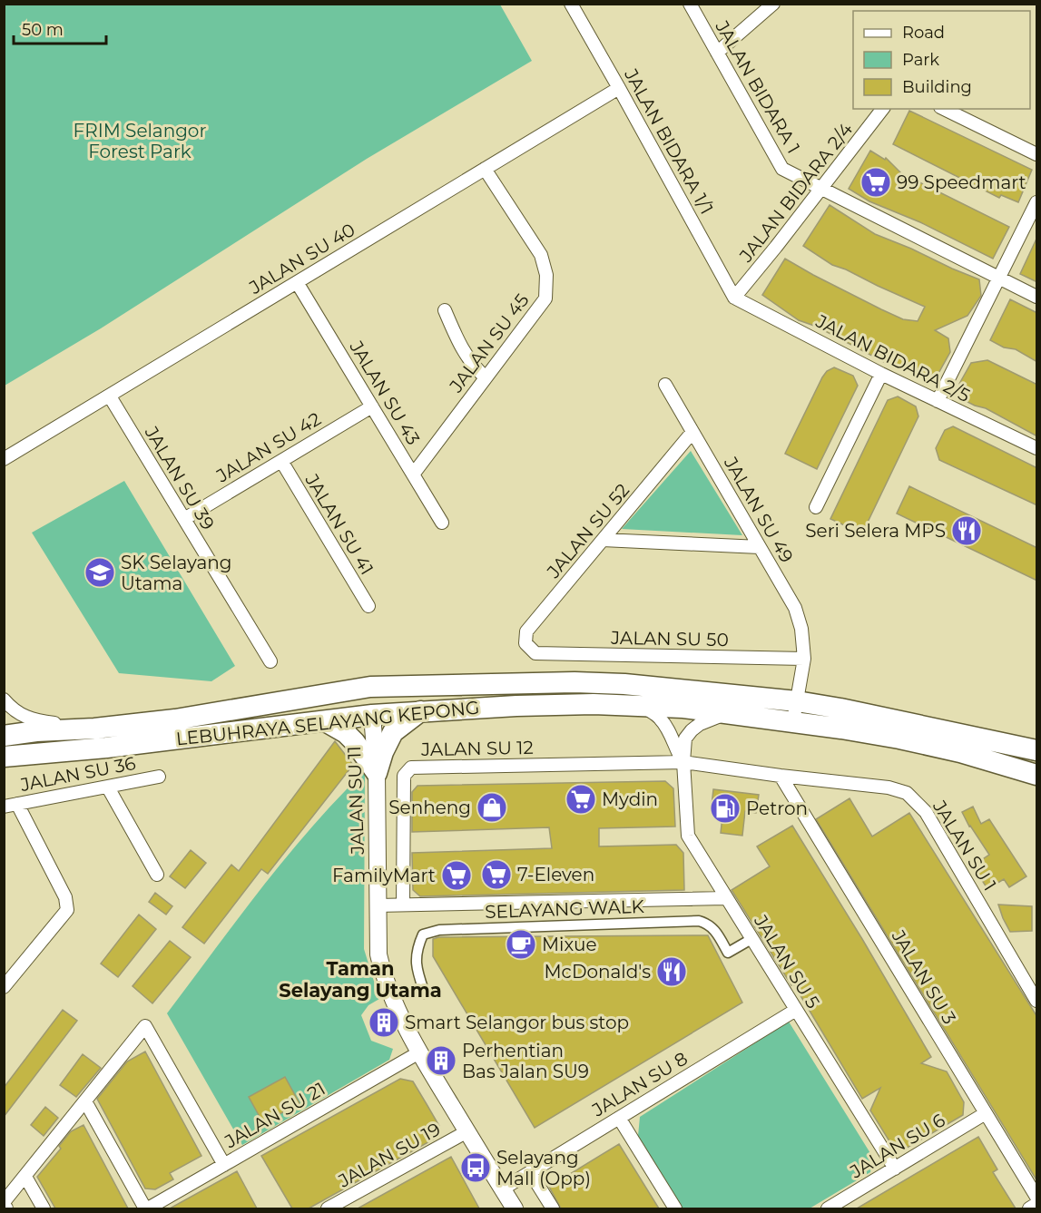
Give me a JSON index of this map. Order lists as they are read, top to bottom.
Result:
{
  "streets": {
    "main road": ["LEBUHRAYA SELAYANG KEPONG"],
    "street": [
      "JALAN BIDARA 1",
      "JALAN BIDARA 1/1",
      "JALAN BIDARA 2/4",
      "JALAN SU 40",
      "JALAN SU 45",
      "JALAN BIDARA 2/5",
      "JALAN SU 43",
      "JALAN SU 42",
      "JALAN SU 39",
      "JALAN SU 49",
      "JALAN SU 41",
      "JALAN SU 52",
      "JALAN SU 50",
      "JALAN SU 12",
      "JALAN SU 36",
      "JALAN SU 11",
      "JALAN SU 1",
      "SELAYANG WALK",
      "JALAN SU 5",
      "JALAN SU 3",
      "JALAN SU 8",
      "JALAN SU 21",
      "JALAN SU 6",
      "JALAN SU 19"
    ]
  },
  "crossings": [
    ["JALAN BIDARA 1", "JALAN BIDARA 2/4"],
    ["JALAN BIDARA 1/1", "JALAN BIDARA 2/4"],
    ["JALAN BIDARA 1/1", "JALAN SU 40"],
    ["JALAN BIDARA 1/1", "JALAN BIDARA 2/5"],
    ["JALAN BIDARA 2/4", "JALAN BIDARA 2/5"],
    ["JALAN SU 40", "JALAN SU 45"],
    ["JALAN SU 40", "JALAN SU 43"],
    ["JALAN SU 40", "JALAN SU 39"],
    ["JALAN SU 45", "JALAN SU 43"],
    ["JALAN SU 43", "JALAN SU 42"],
    ["JALAN SU 42", "JALAN SU 39"],
    ["JALAN SU 42", "JALAN SU 41"],
    ["JALAN SU 49", "JALAN SU 52"],
    ["JALAN SU 49", "JALAN SU 50"],
    ["JALAN SU 49", "LEBUHRAYA SELAYANG KEPONG"],
    ["JALAN SU 52", "JALAN SU 50"],
    ["LEBUHRAYA SELAYANG KEPONG", "JALAN SU 11"],
    ["LEBUHRAYA SELAYANG KEPONG", "JALAN SU 5"],
    ["JALAN SU 12", "JALAN SU 1"],
    ["JALAN SU 12", "JALAN SU 5"],
    ["JALAN SU 11", "JALAN SU 8"],
    ["JALAN SU 11", "JALAN SU 21"],
    ["JALAN SU 11", "JALAN SU 19"],
    ["JALAN SU 1", "JALAN SU 5"],
    ["JALAN SU 1", "JALAN SU 3"],
    ["SELAYANG WALK", "JALAN SU 5"],
    ["JALAN SU 5", "JALAN SU 8"],
    ["JALAN SU 5", "JALAN SU 6"],
    ["JALAN SU 3", "JALAN SU 6"]
  ],
  "districts": ["Taman Selayang Utama"],
  "parks": ["FRIM Selangor Forest Park"],
  "places": {
    "supermarket": [
      "99 Speedmart",
      "Mydin",
      "7-Eleven",
      "FamilyMart"
    ],
    "restaurant": ["Seri Selera MPS", "McDonald's"],
    "school or university": ["SK Selayang Utama"],
    "shop": ["Senheng"],
    "fuel station": ["Petron"],
    "cafe": ["Mixue"],
    "building": ["Smart Selangor bus stop", "Perhentian Bas Jalan SU9"],
    "bus stop": ["Selayang Mall (Opp)"]
  },
  "legend": ["Road", "Park", "Building"],
  "scale_bar": "50 m"
}
